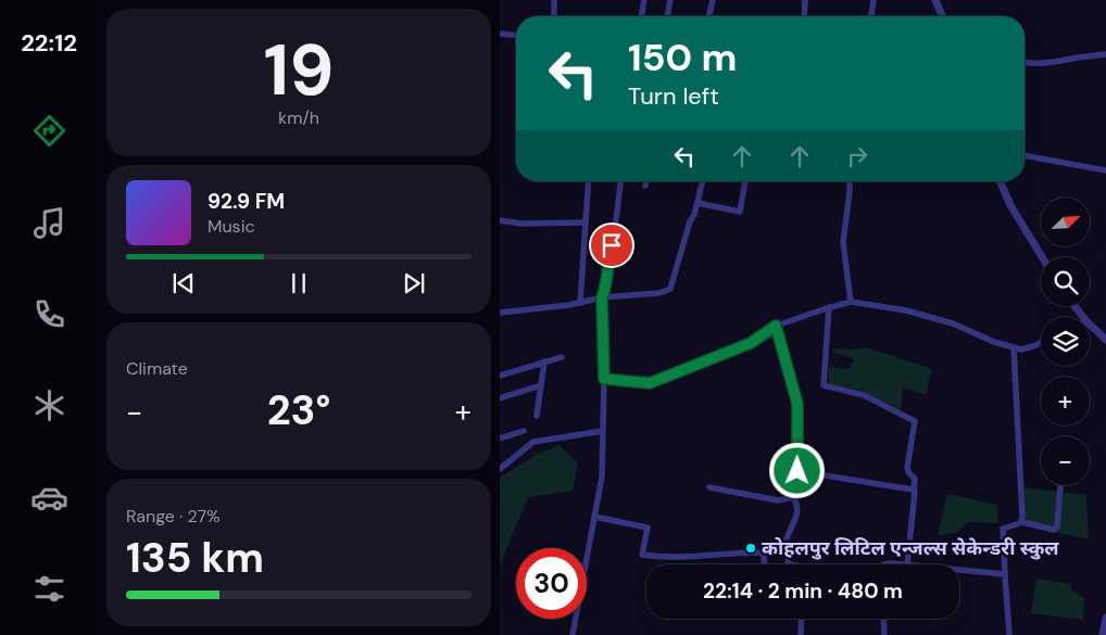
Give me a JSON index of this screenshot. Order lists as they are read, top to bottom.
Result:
{
  "places": ["कोहलपुर लिटिल एन्जल्स सेकेन्डरी स्कुल"],
  "north": "top right",
  "page": {
    "tabs": "22:12",
    "tile": [
      ["19", "km/h"],
      "Climate",
      ["Range · 27%", "135 km"]
    ],
    "turn": ["150 m", "Turn left"],
    "song": ["92.9 FM", "Music"],
    "map_buttons": ["+", "−"],
    "heat": ["−", "23°", "+"],
    "limit": "30",
    "trip": "22:14 · 2 min · 480 m"
  }
}
